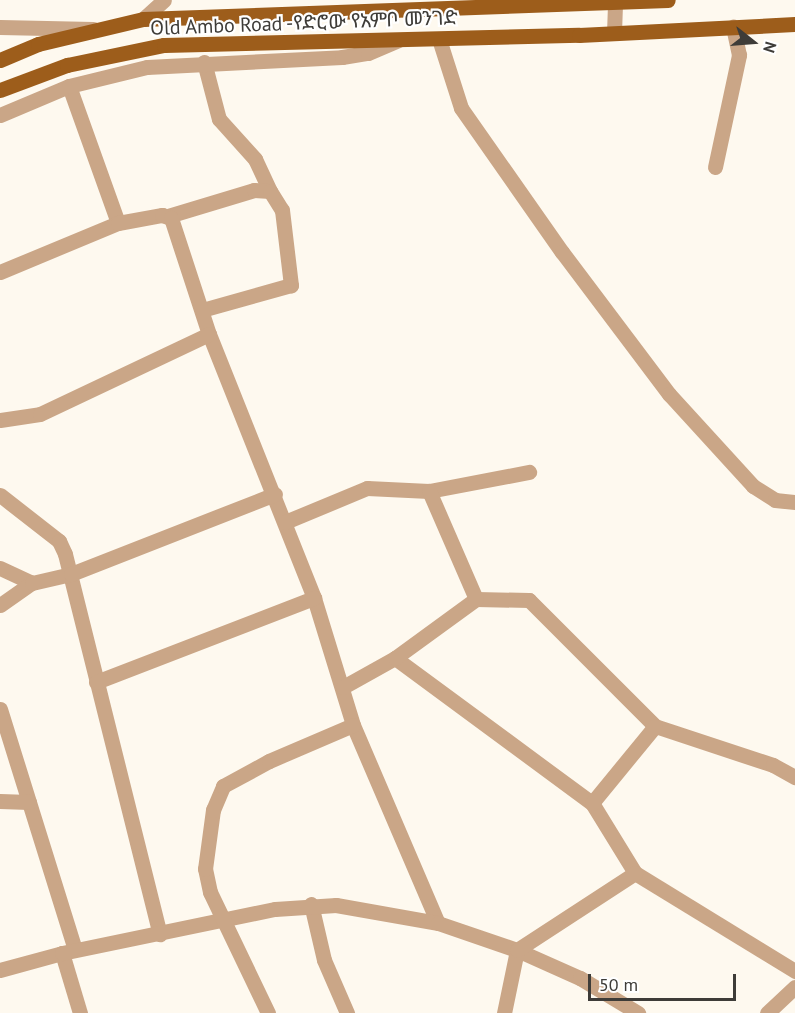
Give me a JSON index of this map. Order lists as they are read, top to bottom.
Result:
{
  "streets": {
    "main road": ["Old Ambo Road -የድሮው የአምቦ መንገድ"]
  },
  "scale_bar": "50 m",
  "north": "right"
}
